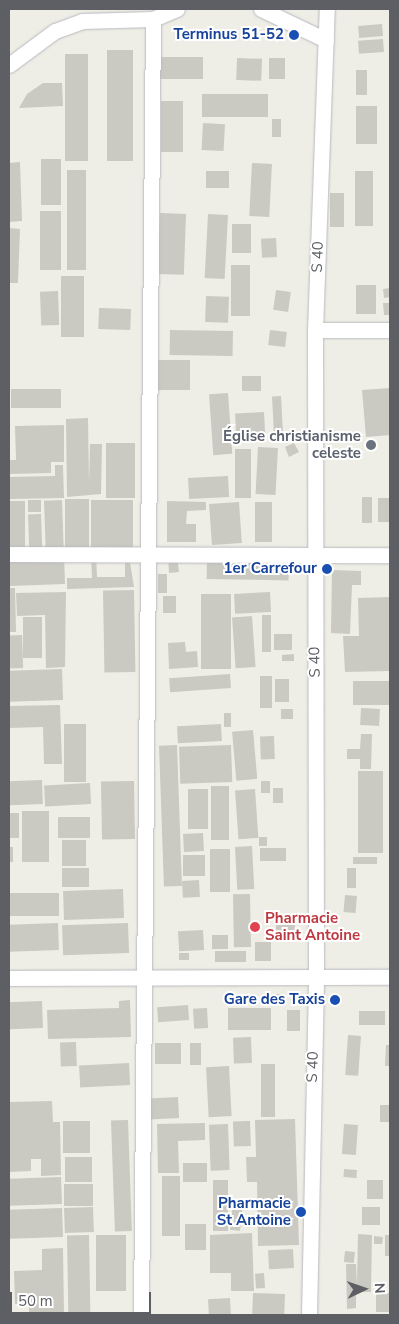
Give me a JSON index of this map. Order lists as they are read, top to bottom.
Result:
{
  "streets": {
    "street": ["S 40"]
  },
  "places": [
    "Terminus 51-52",
    "Église christianisme celeste",
    "1er Carrefour",
    "Pharmacie Saint Antoine",
    "Gare des Taxis",
    "Pharmacie St Antoine"
  ],
  "scale_bar": "50 m",
  "north": "right"
}
